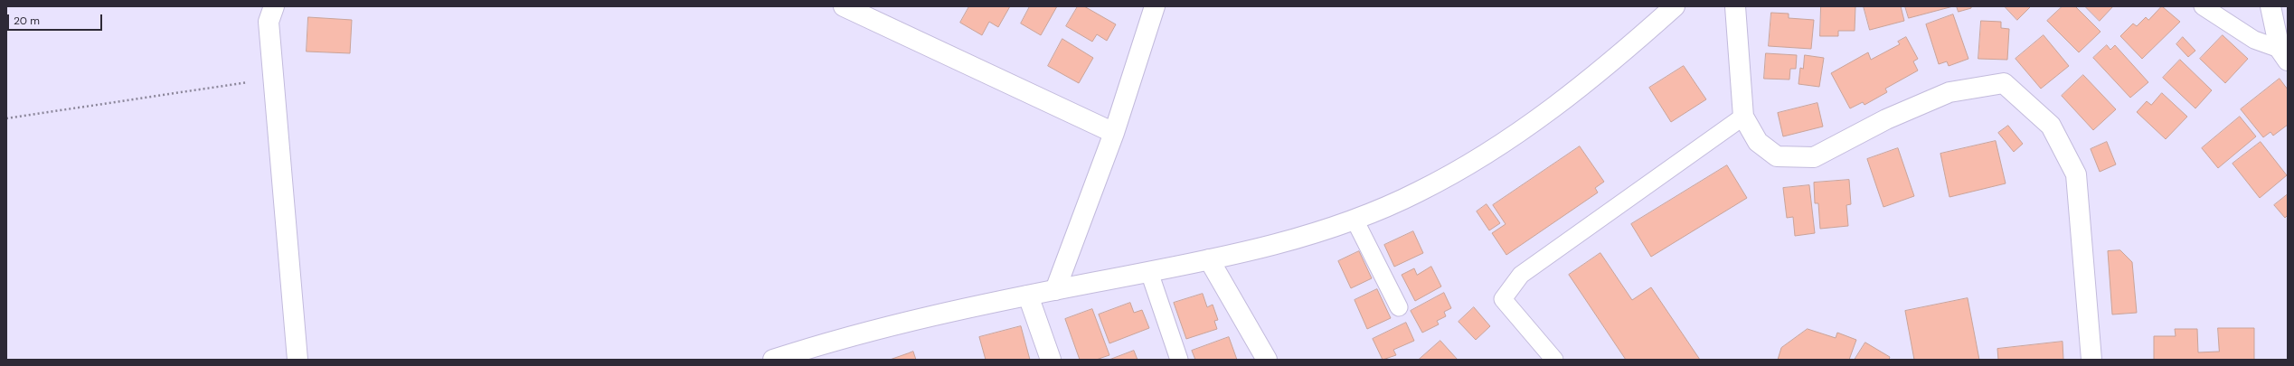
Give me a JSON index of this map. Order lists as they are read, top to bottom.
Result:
{
  "scale_bar": "20 m"
}
